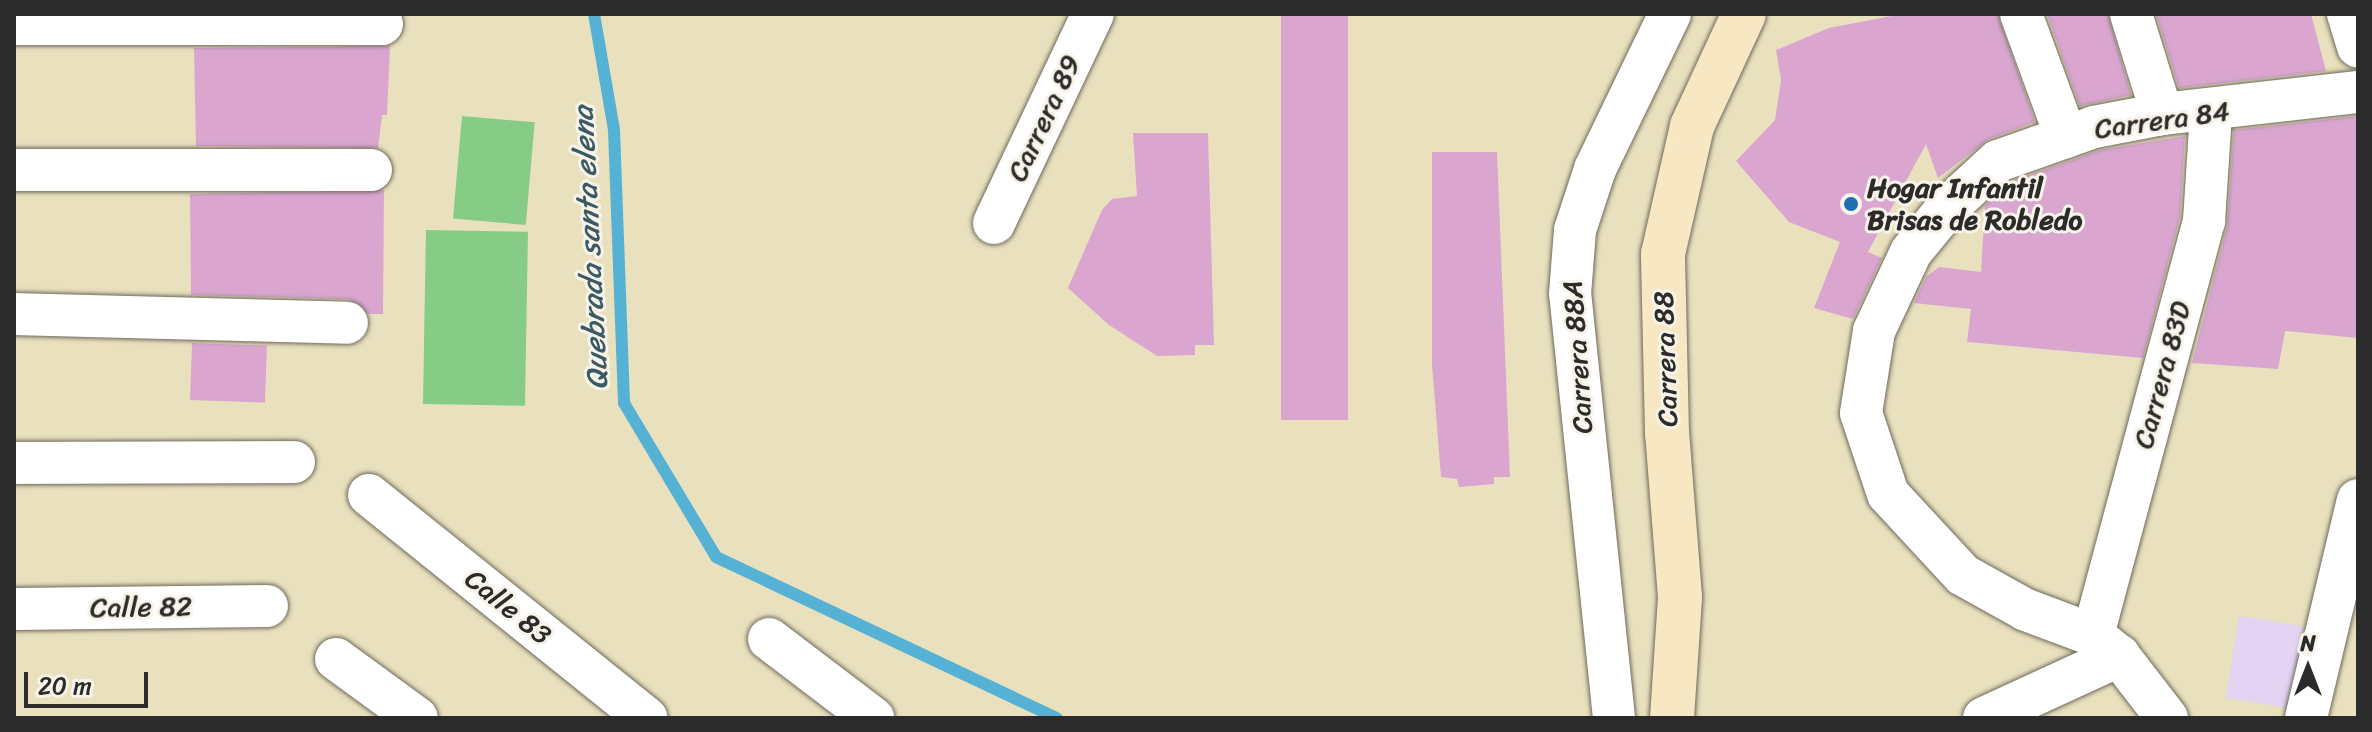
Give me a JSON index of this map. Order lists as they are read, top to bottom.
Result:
{
  "streets": {
    "street": [
      "Carrera 89",
      "Carrera 84",
      "Carrera 88A",
      "Carrera 88",
      "Carrera 83D",
      "Calle 82",
      "Calle 83"
    ]
  },
  "crossings": [
    ["Carrera 84", "Carrera 83D"]
  ],
  "water": ["Quebrada santa elena"],
  "places": ["Hogar Infantil Brisas de Robledo"],
  "scale_bar": "20 m",
  "north": "top"
}
